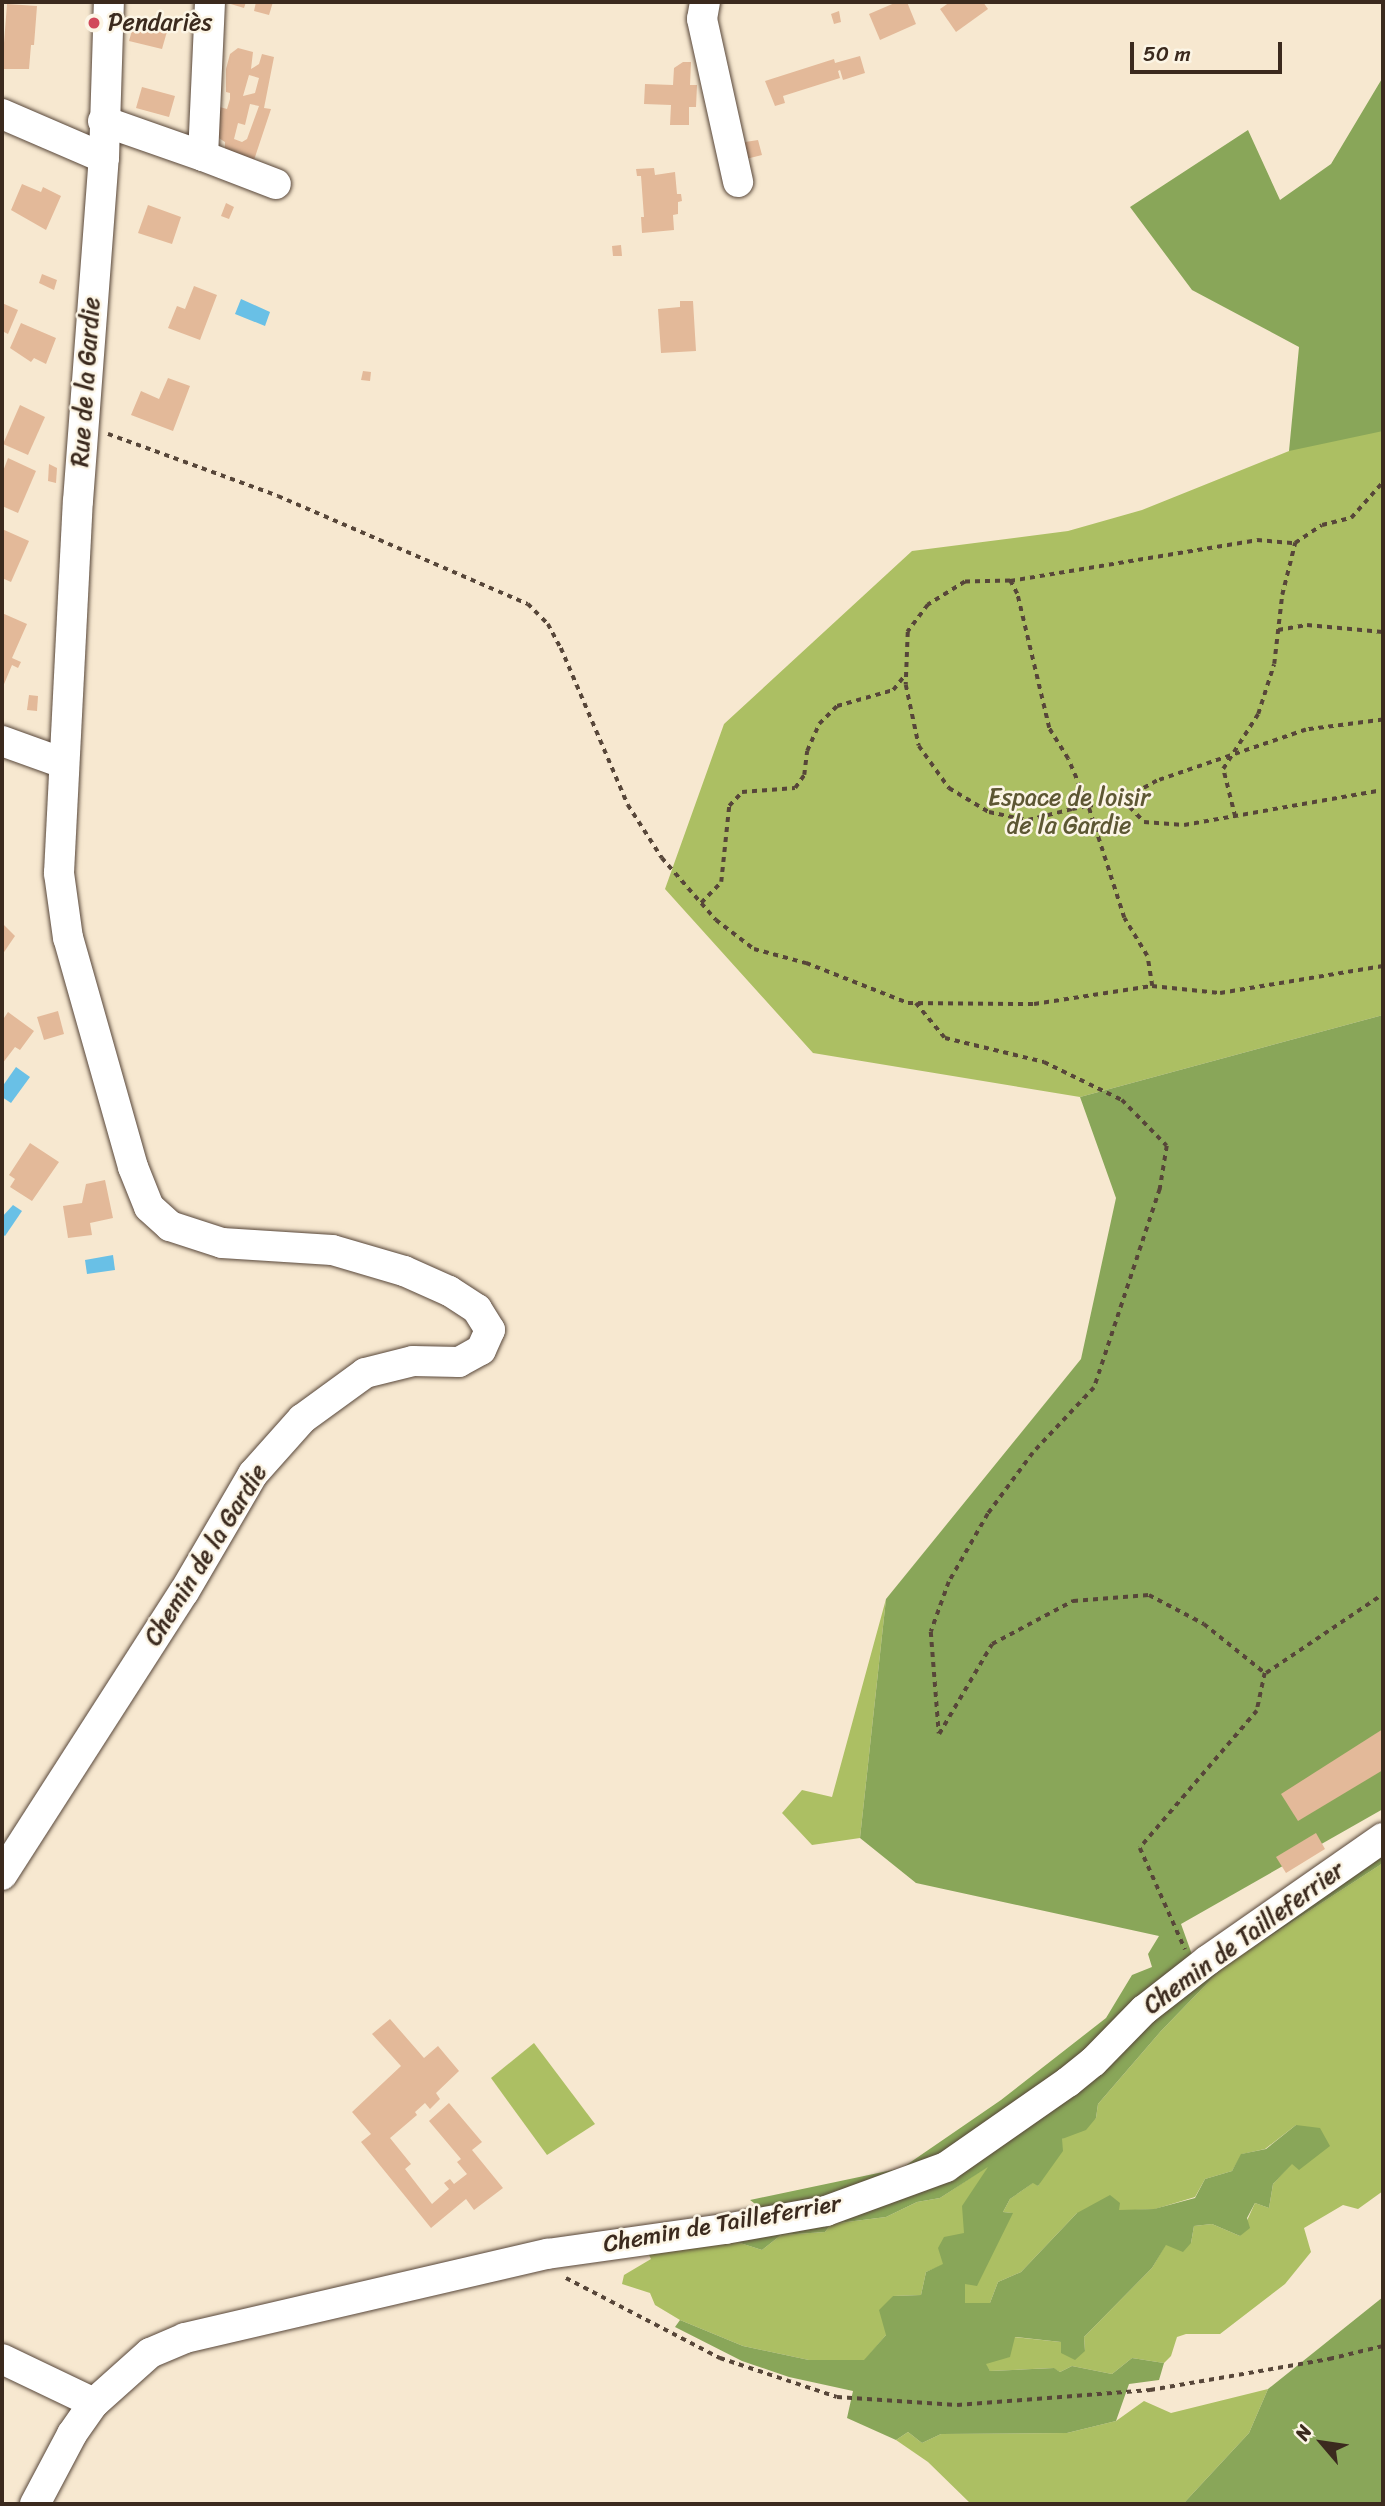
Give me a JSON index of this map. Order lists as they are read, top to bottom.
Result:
{
  "streets": {
    "street": ["Rue de la Gardie", "Chemin de la Gardie", "Chemin de Tailleferrier"]
  },
  "crossings": [
    ["Rue de la Gardie", "Chemin de la Gardie"]
  ],
  "parks": ["Espace de loisir de la Gardie"],
  "places": ["Pendariès"],
  "scale_bar": "50 m",
  "north": "top left"
}
